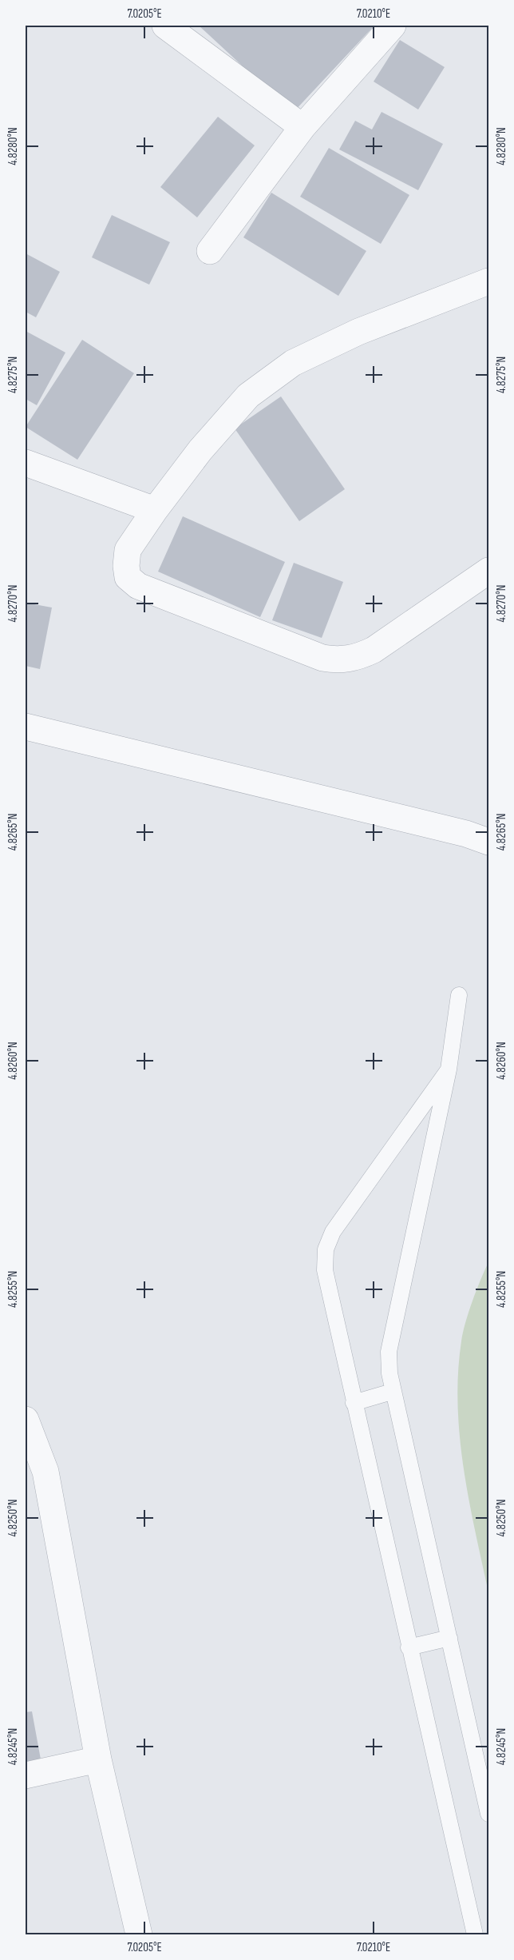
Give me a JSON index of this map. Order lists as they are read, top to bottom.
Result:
{
  "coordinates": [
    "7.0205°E",
    "7.0210°E",
    "4.8280°N",
    "4.8275°N",
    "4.8270°N",
    "4.8265°N",
    "4.8260°N",
    "4.8255°N",
    "4.8250°N",
    "4.8245°N"
  ]
}
